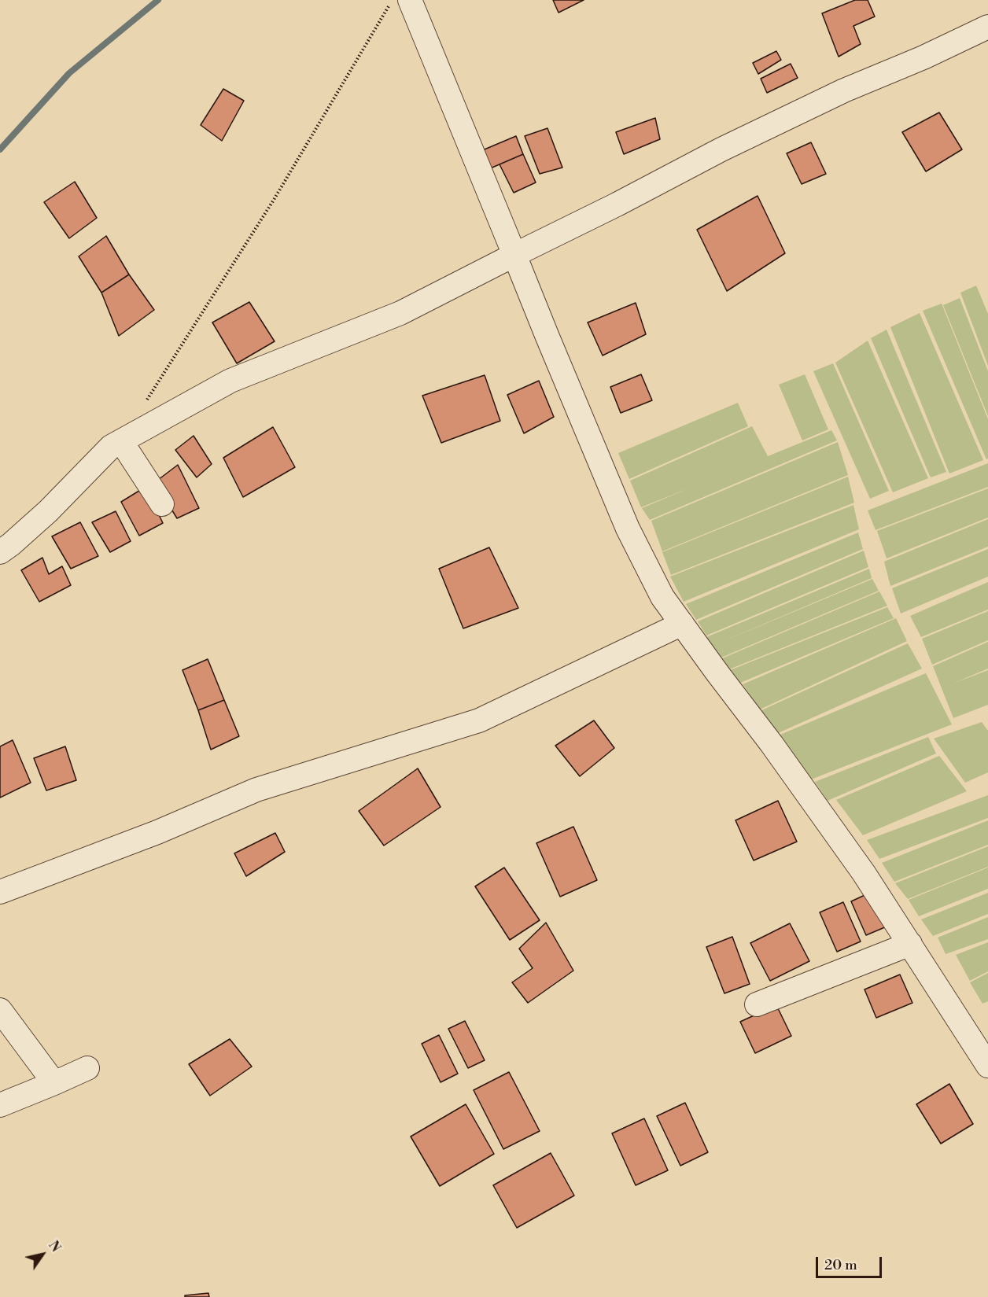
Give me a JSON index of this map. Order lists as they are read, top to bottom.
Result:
{
  "scale_bar": "20 m",
  "north": "top right"
}
